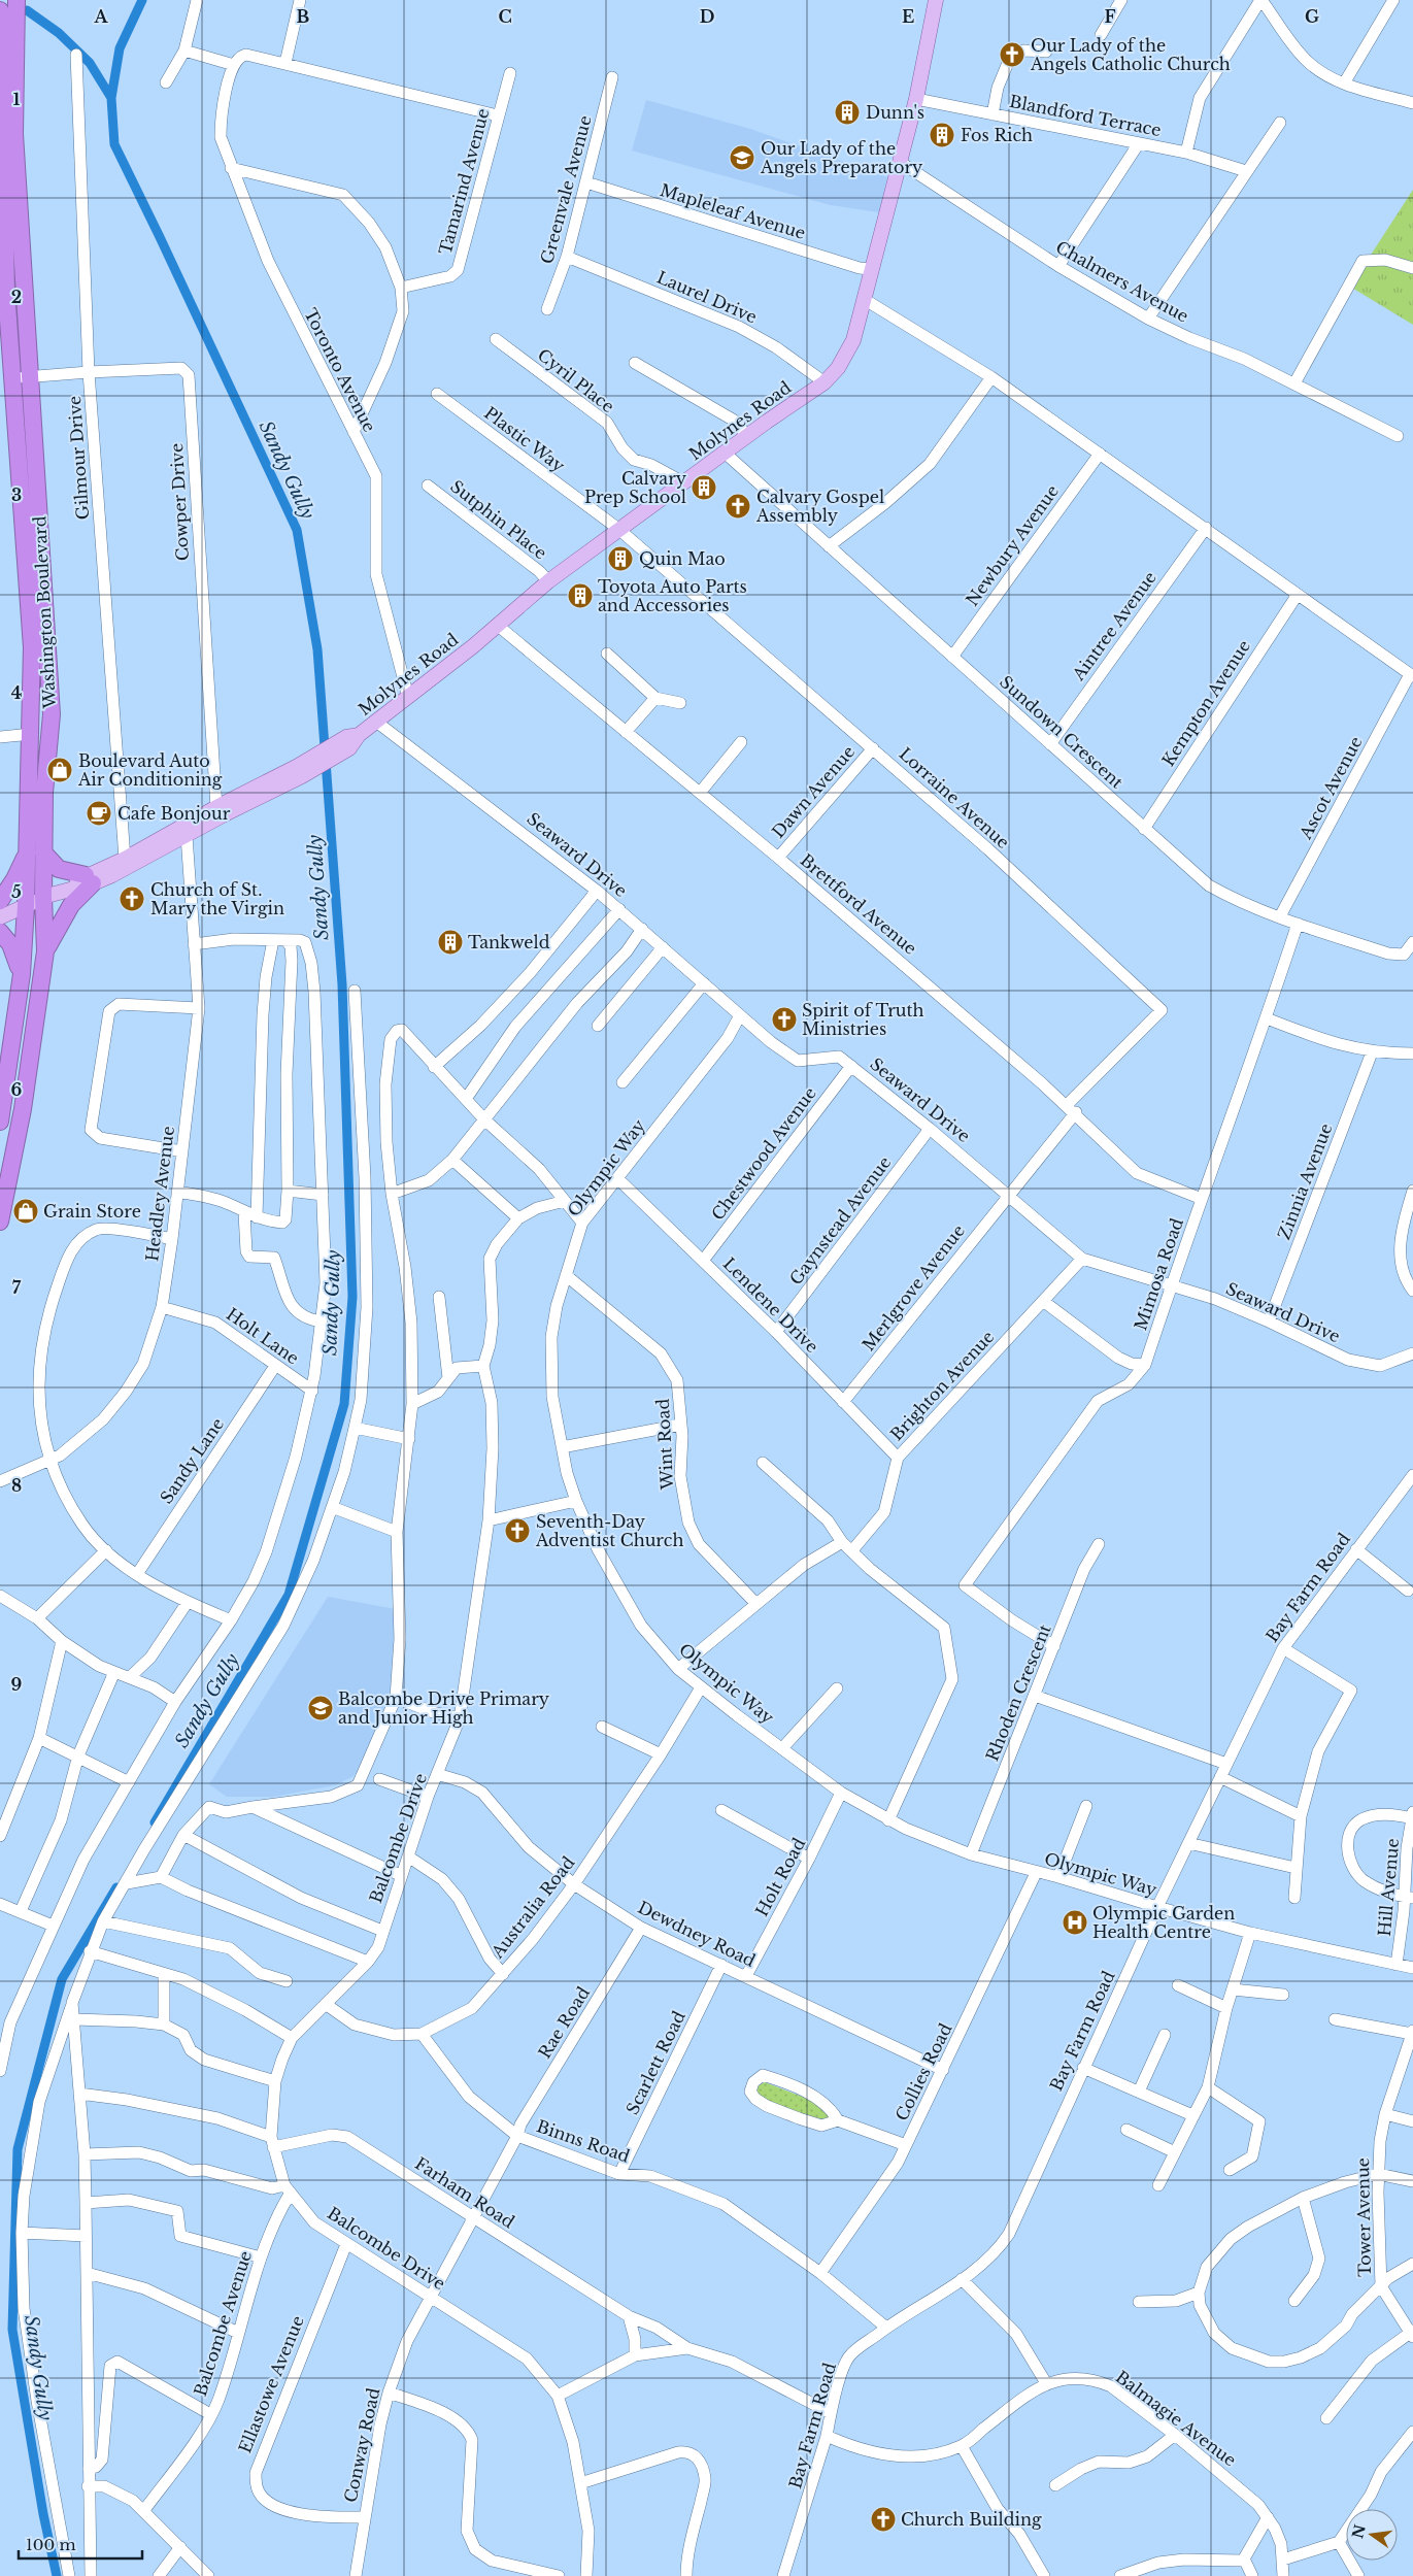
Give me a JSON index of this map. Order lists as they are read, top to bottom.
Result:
{
  "streets": {
    "highway": ["Washington Boulevard"],
    "main road": ["Molynes Road"],
    "street": [
      "Blandford Terrace",
      "Tamarind Avenue",
      "Greenvale Avenue",
      "Mapleleaf Avenue",
      "Chalmers Avenue",
      "Laurel Drive",
      "Toronto Avenue",
      "Cyril Place",
      "Plastic Way",
      "Gilmour Drive",
      "Cowper Drive",
      "Sutphin Place",
      "Newbury Avenue",
      "Aintree Avenue",
      "Kempton Avenue",
      "Sundown Crescent",
      "Ascot Avenue",
      "Dawn Avenue",
      "Lorraine Avenue",
      "Seaward Drive",
      "Brettford Avenue",
      "Chestwood Avenue",
      "Olympic Way",
      "Zinnia Avenue",
      "Headley Avenue",
      "Gaynstead Avenue",
      "Mimosa Road",
      "Merlgrove Avenue",
      "Lendene Drive",
      "Holt Lane",
      "Brighton Avenue",
      "Wint Road",
      "Sandy Lane",
      "Bay Farm Road",
      "Rhoden Crescent",
      "Balcombe Drive",
      "Holt Road",
      "Hill Avenue",
      "Australia Road",
      "Dewdney Road",
      "Rae Road",
      "Scarlett Road",
      "Collies Road",
      "Binns Road",
      "Farham Road",
      "Tower Avenue",
      "Balcombe Avenue",
      "Ellastowe Avenue",
      "Balmagie Avenue",
      "Conway Road"
    ]
  },
  "crossings": [
    ["Blandford Terrace", "Molynes Road"],
    ["Greenvale Avenue", "Mapleleaf Avenue"],
    ["Greenvale Avenue", "Laurel Drive"],
    ["Mapleleaf Avenue", "Molynes Road"],
    ["Chalmers Avenue", "Molynes Road"],
    ["Laurel Drive", "Molynes Road"],
    ["Toronto Avenue", "Molynes Road"],
    ["Cyril Place", "Molynes Road"],
    ["Molynes Road", "Plastic Way"],
    ["Molynes Road", "Gilmour Drive"],
    ["Molynes Road", "Cowper Drive"],
    ["Molynes Road", "Sutphin Place"],
    ["Molynes Road", "Washington Boulevard"],
    ["Molynes Road", "Sundown Crescent"],
    ["Molynes Road", "Lorraine Avenue"],
    ["Molynes Road", "Seaward Drive"],
    ["Molynes Road", "Brettford Avenue"],
    ["Molynes Road", "Headley Avenue"],
    ["Plastic Way", "Lorraine Avenue"],
    ["Gilmour Drive", "Cowper Drive"],
    ["Cowper Drive", "Washington Boulevard"],
    ["Newbury Avenue", "Sundown Crescent"],
    ["Aintree Avenue", "Sundown Crescent"],
    ["Kempton Avenue", "Sundown Crescent"],
    ["Sundown Crescent", "Ascot Avenue"],
    ["Sundown Crescent", "Mimosa Road"],
    ["Dawn Avenue", "Lorraine Avenue"],
    ["Dawn Avenue", "Brettford Avenue"],
    ["Lorraine Avenue", "Brettford Avenue"],
    ["Seaward Drive", "Chestwood Avenue"],
    ["Seaward Drive", "Olympic Way"],
    ["Seaward Drive", "Zinnia Avenue"],
    ["Seaward Drive", "Gaynstead Avenue"],
    ["Seaward Drive", "Mimosa Road"],
    ["Seaward Drive", "Merlgrove Avenue"],
    ["Seaward Drive", "Brighton Avenue"],
    ["Brettford Avenue", "Mimosa Road"],
    ["Brettford Avenue", "Merlgrove Avenue"],
    ["Chestwood Avenue", "Lendene Drive"],
    ["Olympic Way", "Lendene Drive"],
    ["Olympic Way", "Wint Road"],
    ["Olympic Way", "Bay Farm Road"],
    ["Olympic Way", "Rhoden Crescent"],
    ["Olympic Way", "Holt Road"],
    ["Olympic Way", "Hill Avenue"],
    ["Olympic Way", "Australia Road"],
    ["Olympic Way", "Collies Road"],
    ["Headley Avenue", "Holt Lane"],
    ["Gaynstead Avenue", "Lendene Drive"],
    ["Mimosa Road", "Rhoden Crescent"],
    ["Merlgrove Avenue", "Lendene Drive"],
    ["Lendene Drive", "Brighton Avenue"],
    ["Holt Lane", "Sandy Lane"],
    ["Bay Farm Road", "Binns Road"],
    ["Bay Farm Road", "Balmagie Avenue"],
    ["Balcombe Drive", "Australia Road"],
    ["Balcombe Drive", "Dewdney Road"],
    ["Balcombe Drive", "Farham Road"],
    ["Balcombe Drive", "Balcombe Avenue"],
    ["Balcombe Drive", "Ellastowe Avenue"],
    ["Balcombe Drive", "Conway Road"],
    ["Holt Road", "Dewdney Road"],
    ["Australia Road", "Dewdney Road"],
    ["Australia Road", "Binns Road"],
    ["Dewdney Road", "Rae Road"],
    ["Dewdney Road", "Scarlett Road"],
    ["Dewdney Road", "Collies Road"],
    ["Rae Road", "Binns Road"],
    ["Rae Road", "Conway Road"],
    ["Scarlett Road", "Binns Road"],
    ["Collies Road", "Binns Road"],
    ["Binns Road", "Conway Road"],
    ["Farham Road", "Conway Road"],
    ["Ellastowe Avenue", "Conway Road"]
  ],
  "water": ["Sandy Gully"],
  "places": {
    "church": [
      "Our Lady of the Angels Catholic Church",
      "Calvary Gospel Assembly",
      "Church of St. Mary the Virgin",
      "Spirit of Truth Ministries",
      "Seventh-Day Adventist Church",
      "Church Building"
    ],
    "building": [
      "Dunn's",
      "Fos Rich",
      "Calvary Prep School",
      "Quin Mao",
      "Toyota Auto Parts and Accessories",
      "Tankweld"
    ],
    "school or university": ["Our Lady of the Angels Preparatory", "Balcombe Drive Primary and Junior High"],
    "shop": ["Boulevard Auto Air Conditioning", "Grain Store"],
    "cafe": ["Cafe Bonjour"],
    "hospital": ["Olympic Garden Health Centre"]
  },
  "scale_bar": "100 m",
  "north": "left",
  "grid": {
    "columns": [
      "A",
      "B",
      "C",
      "D",
      "E",
      "F",
      "G"
    ],
    "rows": [
      "1",
      "2",
      "3",
      "4",
      "5",
      "6",
      "7",
      "8",
      "9"
    ]
  }
}
